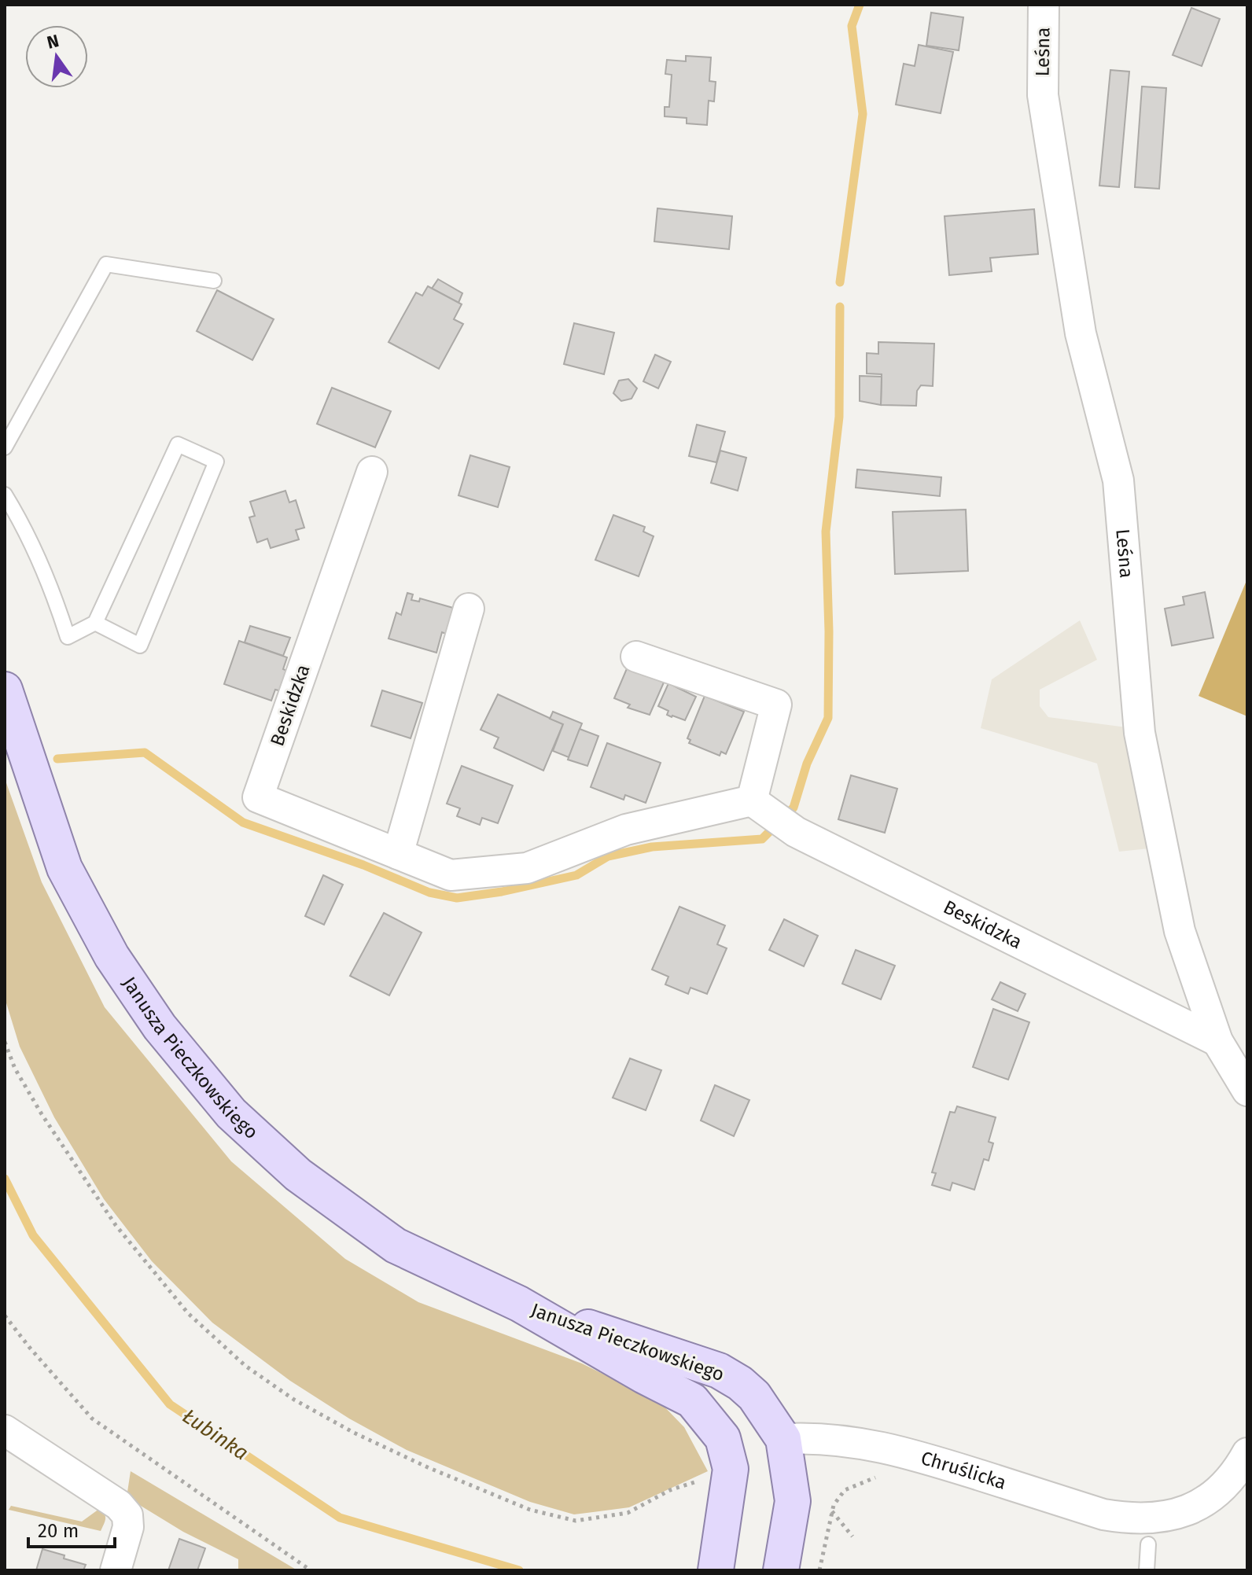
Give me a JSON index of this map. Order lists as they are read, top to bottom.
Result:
{
  "streets": {
    "main road": ["Janusza Pieczkowskiego"],
    "street": ["Leśna", "Beskidzka", "Chruślicka"]
  },
  "crossings": [
    ["Leśna", "Beskidzka"],
    ["Janusza Pieczkowskiego", "Chruślicka"]
  ],
  "water": ["Łubinka"],
  "scale_bar": "20 m",
  "north": "top"
}
